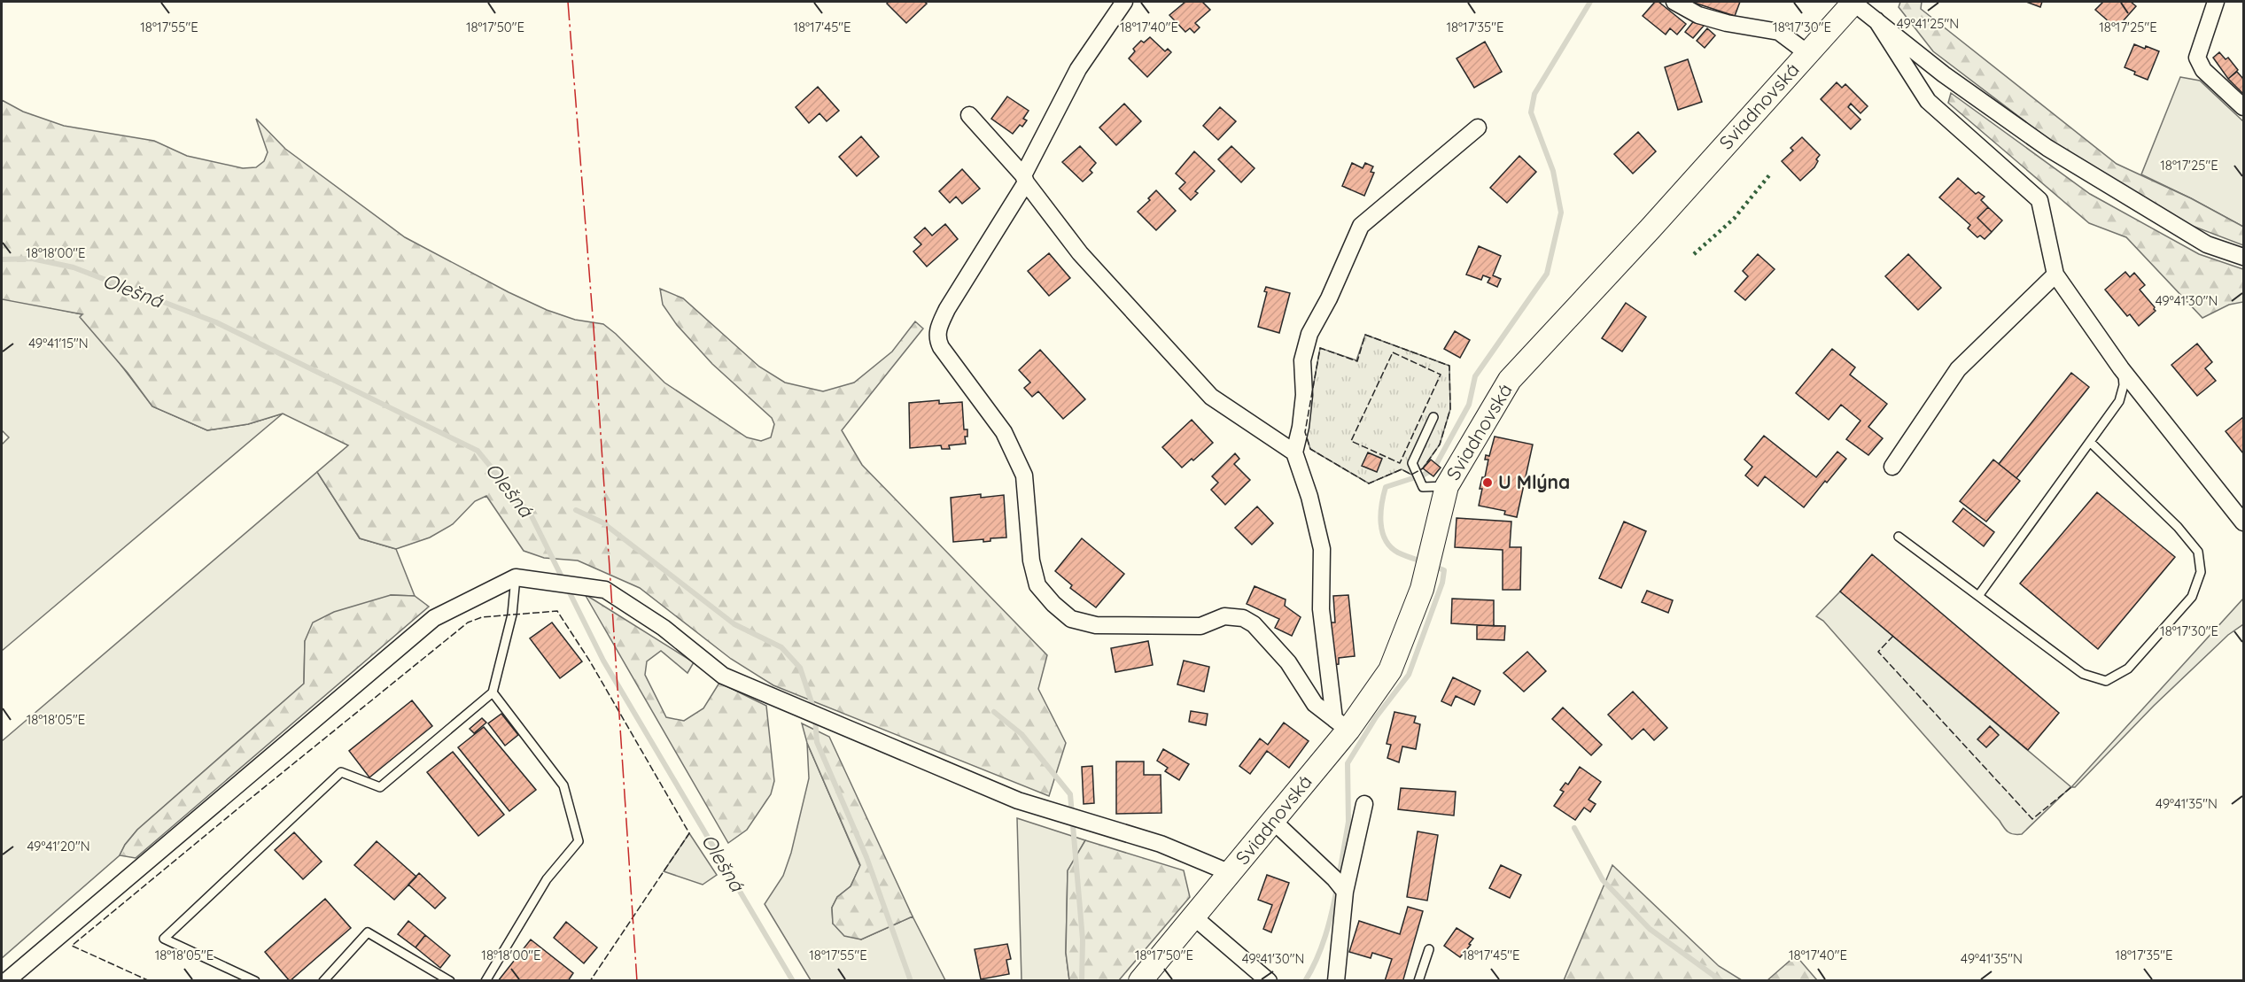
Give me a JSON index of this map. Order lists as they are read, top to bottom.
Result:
{
  "streets": {
    "street": ["Sviadnovská"]
  },
  "water": ["Olešná"],
  "places": ["U Mlýna"],
  "coordinates": [
    "49°41'25\"N",
    "18°17'55\"E",
    "18°17'50\"E",
    "18°17'45\"E",
    "18°17'40\"E",
    "18°17'35\"E",
    "18°17'30\"E",
    "18°17'25\"E",
    "18°18'00\"E",
    "49°41'30\"N",
    "49°41'15\"N",
    "18°18'05\"E",
    "49°41'35\"N",
    "49°41'20\"N"
  ]
}
